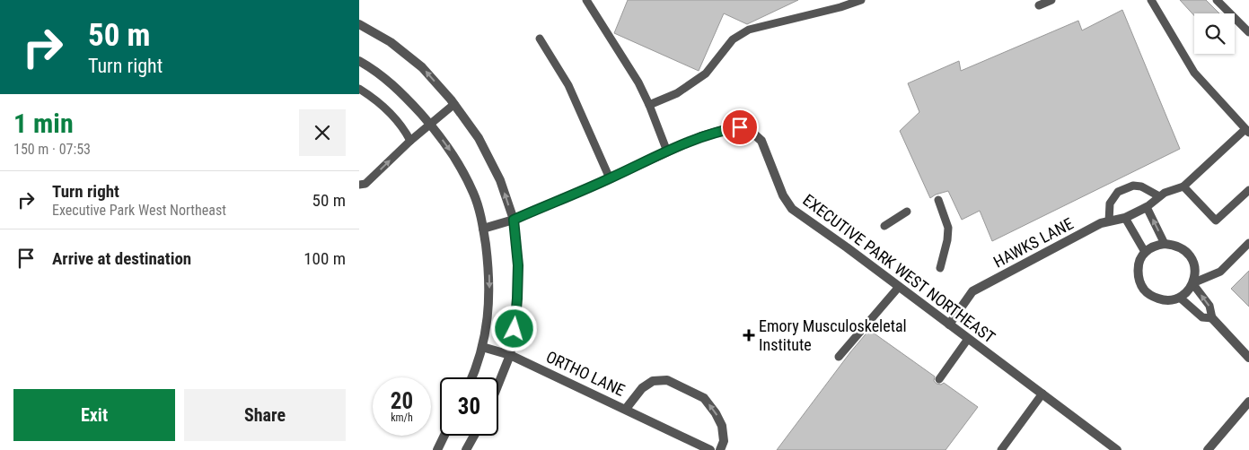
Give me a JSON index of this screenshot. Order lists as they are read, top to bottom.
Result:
{
  "streets": {
    "street": ["HAWKS LANE", "EXECUTIVE PARK WEST NORTHEAST", "ORTHO LANE"]
  },
  "crossings": [
    ["HAWKS LANE", "EXECUTIVE PARK WEST NORTHEAST"]
  ],
  "places": {
    "health": ["Emory Musculoskeletal Institute"]
  },
  "page": {
    "turn": ["50 m", "Turn right"],
    "heading": ["1 min", "150 m · 07:53"],
    "list": [
      {
        "name": "Turn right",
        "note": "Executive Park West Northeast",
        "value": "50 m"
      },
      {
        "name": "Arrive at destination",
        "value": "100 m"
      }
    ],
    "speed": "20 km/h",
    "limit": "30",
    "buttons": ["Exit", "Share"]
  }
}
